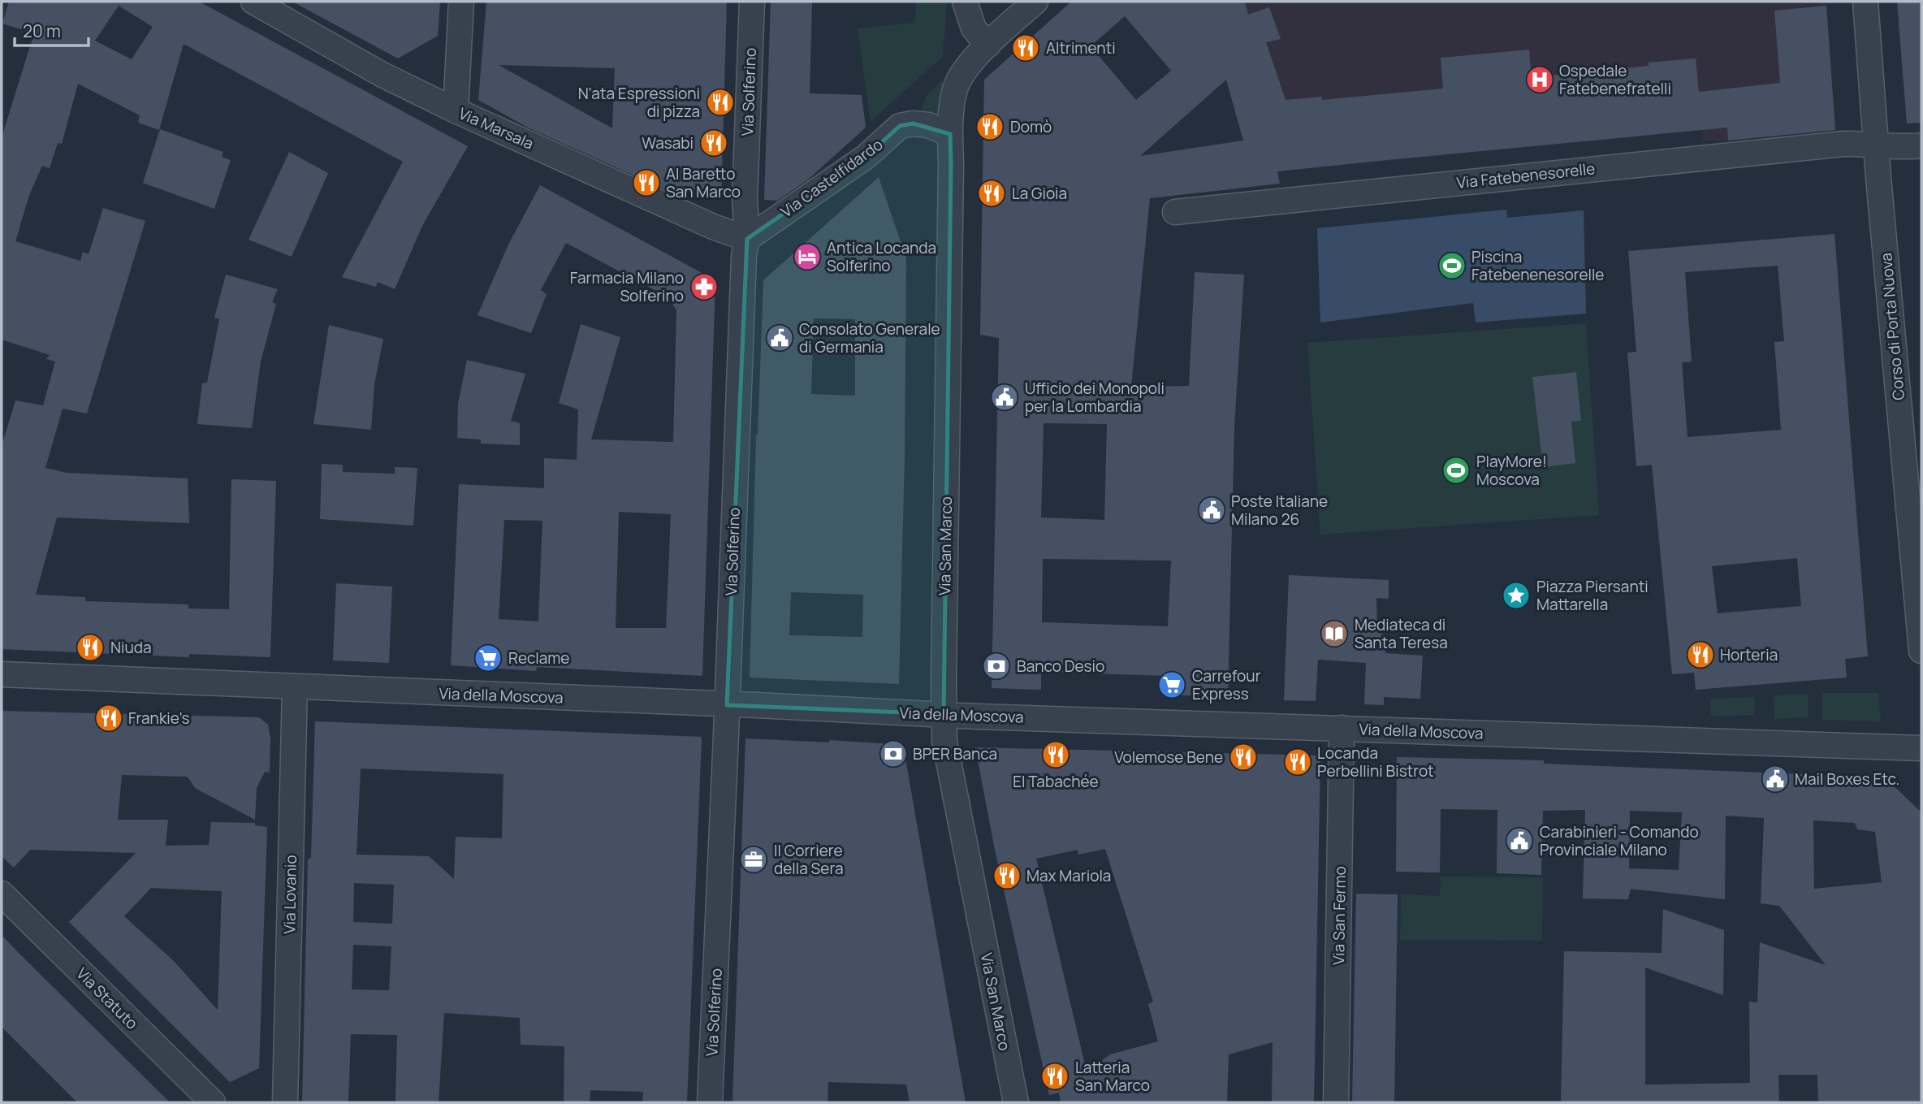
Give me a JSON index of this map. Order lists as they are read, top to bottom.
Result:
{
  "streets": {
    "street": [
      "Via Solferino",
      "Via Marsala",
      "Via Fatebenesorelle",
      "Via Castelfidardo",
      "Corso di Porta Nuova",
      "Via San Marco",
      "Via della Moscova",
      "Via Lovanio",
      "Via San Fermo",
      "Via Statuto"
    ]
  },
  "crossings": [
    ["Via Solferino", "Via Marsala"],
    ["Via Solferino", "Via Castelfidardo"],
    ["Via Solferino", "Via della Moscova"],
    ["Via Marsala", "Via Castelfidardo"],
    ["Via Fatebenesorelle", "Corso di Porta Nuova"],
    ["Via Castelfidardo", "Via San Marco"],
    ["Via San Marco", "Via della Moscova"],
    ["Via della Moscova", "Via Lovanio"],
    ["Via della Moscova", "Via San Fermo"]
  ],
  "places": {
    "restaurant": [
      "Altrimenti",
      "N'ata Espressioni di pizza",
      "Domò",
      "Wasabi",
      "Al Baretto San Marco",
      "La Gioia",
      "Niuda",
      "Horteria",
      "Frankie's",
      "El Tabachée",
      "Volemose Bene",
      "Locanda Perbellini Bistrot",
      "Max Mariola",
      "Latteria San Marco"
    ],
    "hospital": ["Ospedale Fatebenefratelli"],
    "hotel": ["Antica Locanda Solferino"],
    "sports": ["Piscina Fatebenenesorelle", "PlayMore! Moscova"],
    "pharmacy": ["Farmacia Milano Solferino"],
    "public building": [
      "Consolato Generale di Germania",
      "Ufficio dei Monopoli per la Lombardia",
      "Poste Italiane Milano 26",
      "Mail Boxes Etc.",
      "Carabinieri - Comando Provinciale Milano"
    ],
    "place": ["Piazza Piersanti Mattarella"],
    "library": ["Mediateca di Santa Teresa"],
    "supermarket": ["Reclame", "Carrefour Express"],
    "bank": ["Banco Desio", "BPER Banca"],
    "office": ["Il Corriere della Sera"]
  },
  "scale_bar": "20 m"
}
